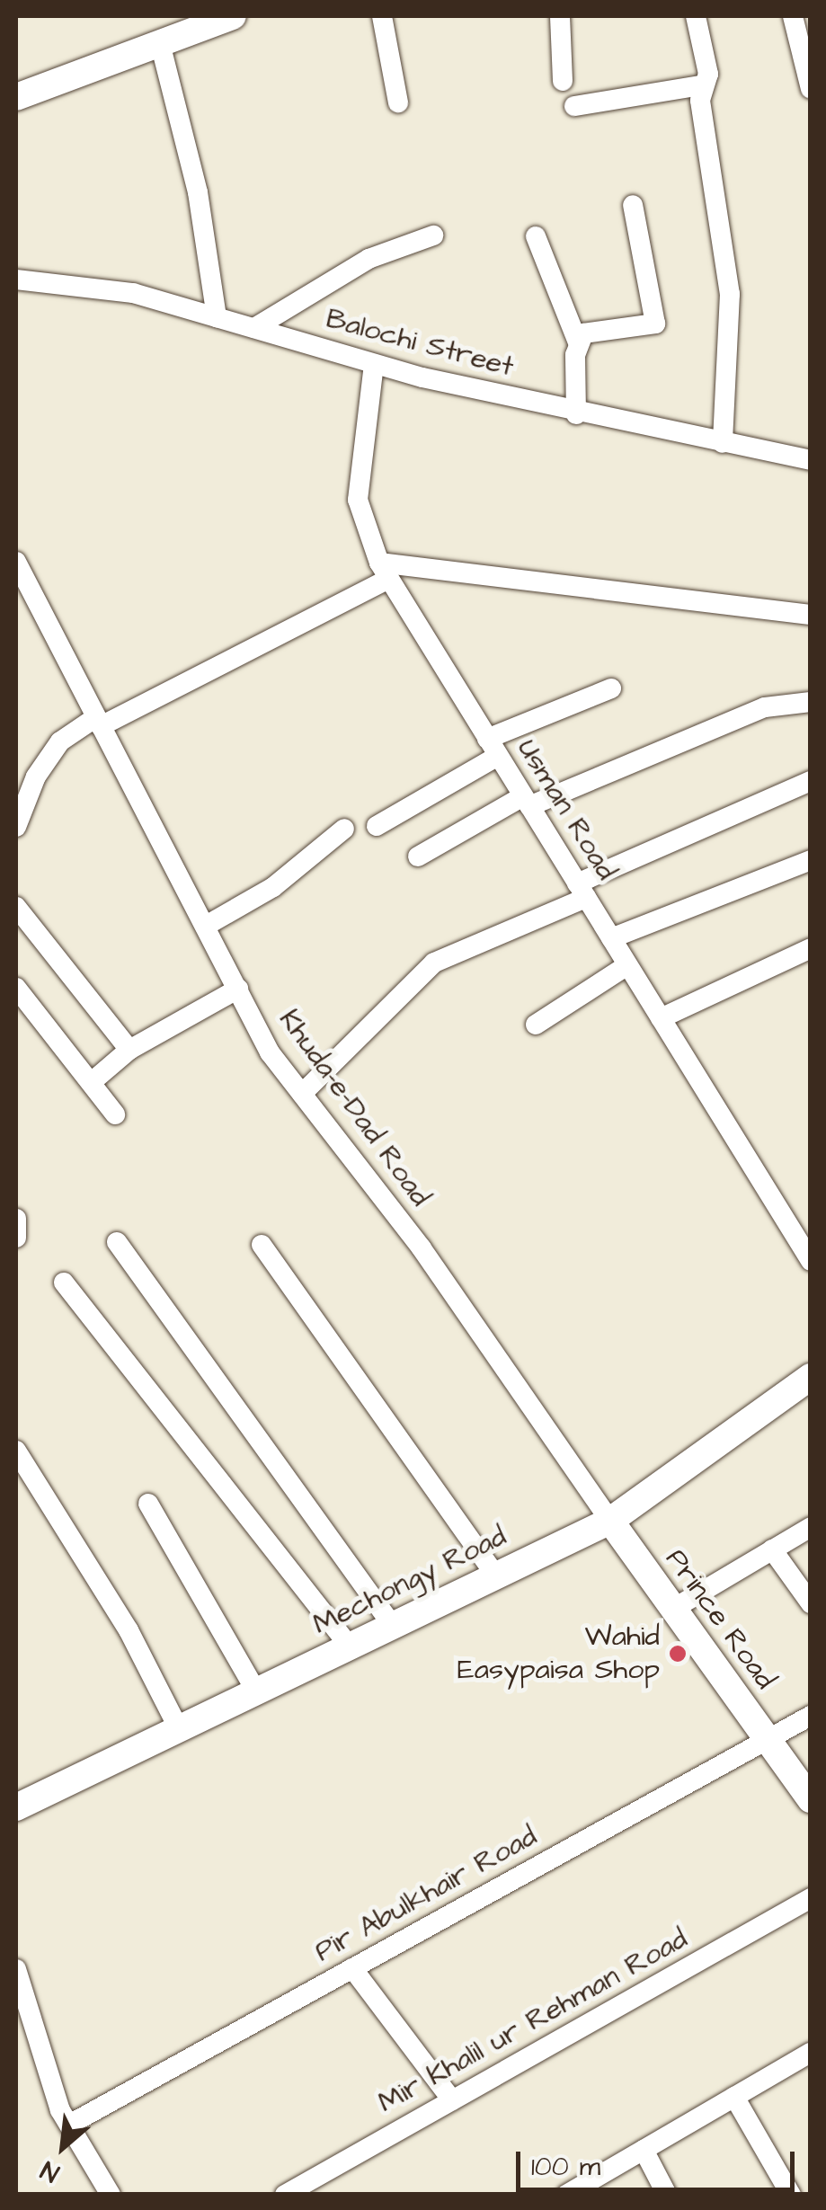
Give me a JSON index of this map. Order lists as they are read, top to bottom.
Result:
{
  "streets": {
    "street": [
      "Balochi Street",
      "Usman Road",
      "Khuda-e-Dad Road",
      "Mechongy Road",
      "Prince Road",
      "Pir Abulkhair Road",
      "Mir Khalil ur Rehman Road"
    ]
  },
  "crossings": [
    ["Balochi Street", "Usman Road"],
    ["Khuda-e-Dad Road", "Mechongy Road"],
    ["Khuda-e-Dad Road", "Prince Road"],
    ["Mechongy Road", "Prince Road"],
    ["Prince Road", "Pir Abulkhair Road"]
  ],
  "places": ["Wahid Easypaisa Shop"],
  "scale_bar": "100 m",
  "north": "bottom left"
}
